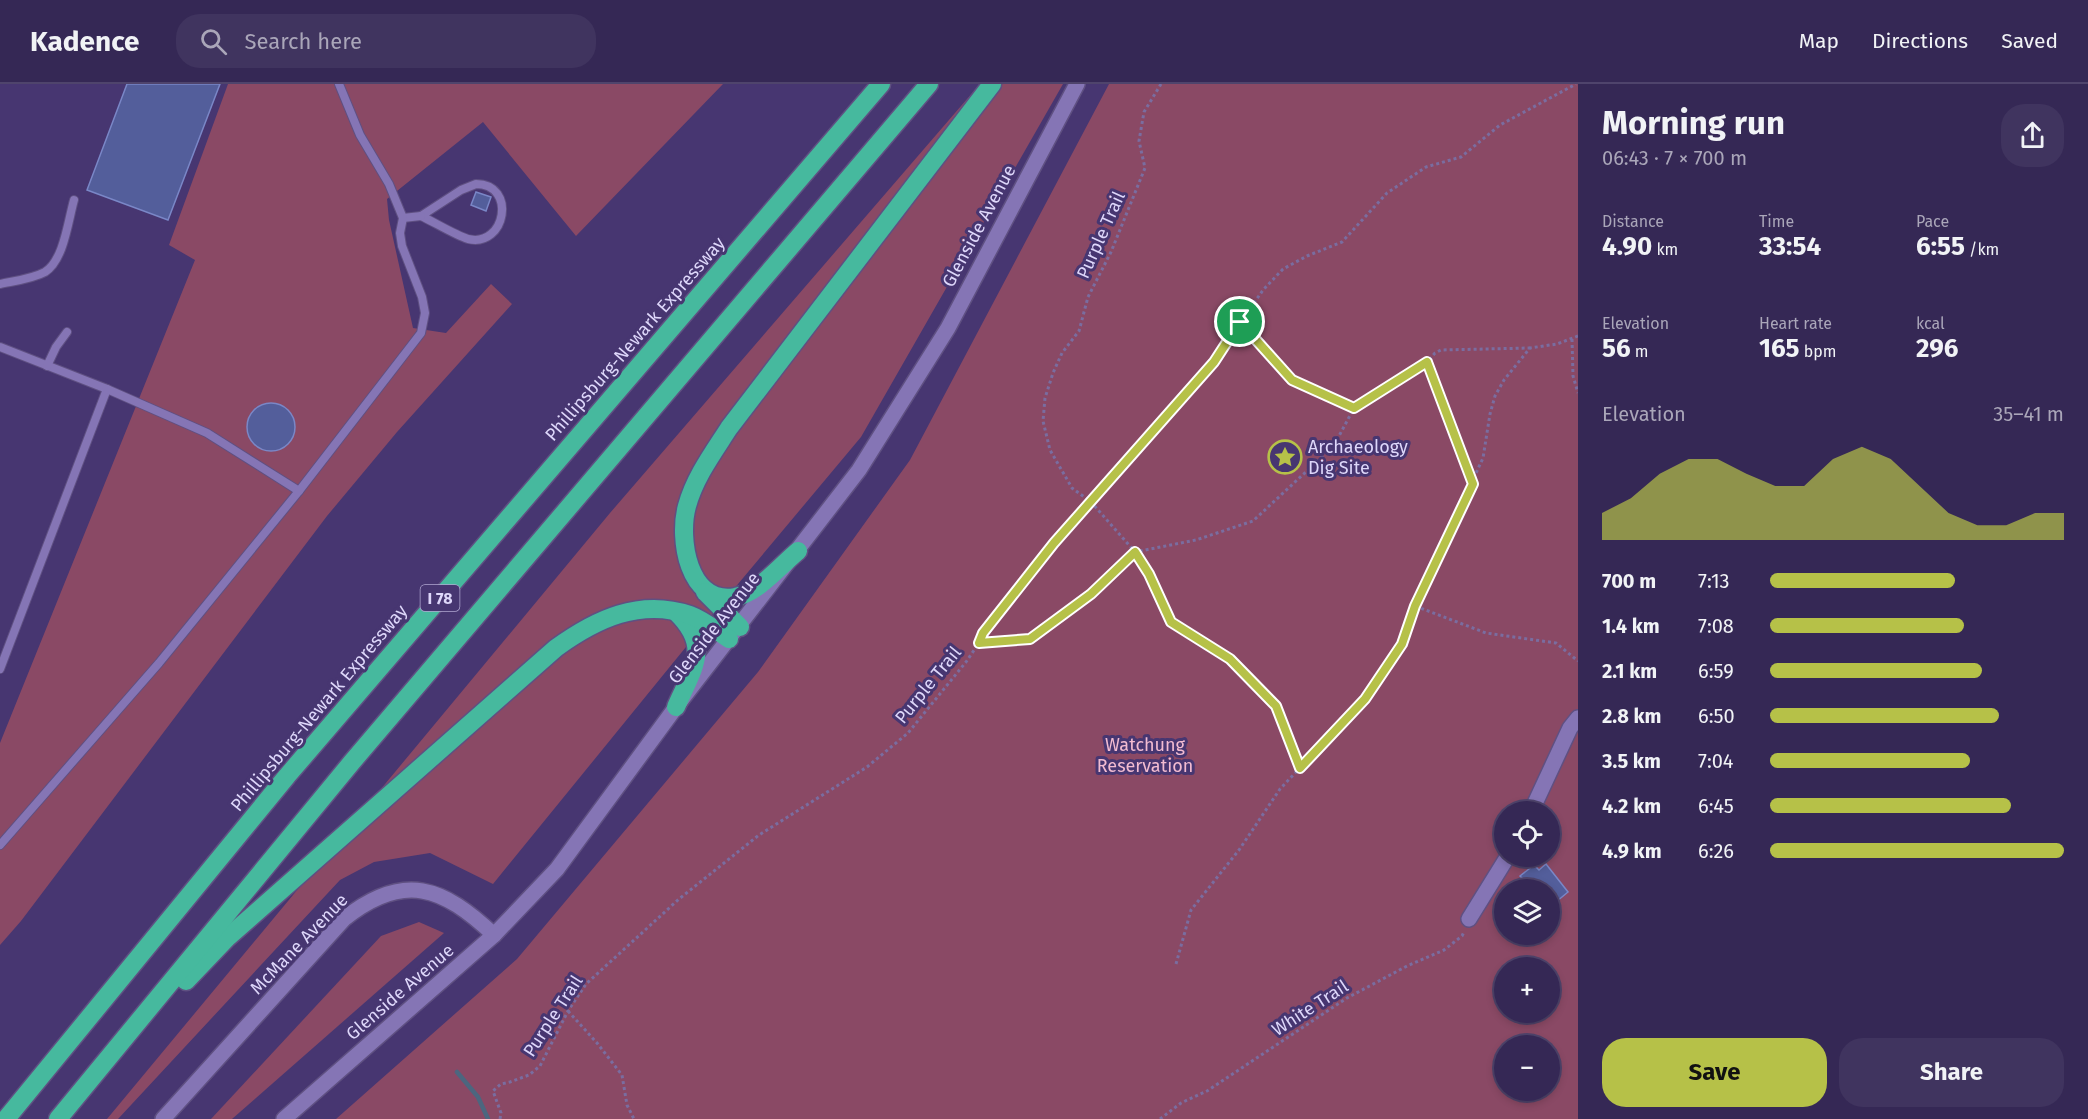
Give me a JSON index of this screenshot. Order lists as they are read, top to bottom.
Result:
{
  "streets": {
    "highway": ["Phillipsburg-Newark Expressway", "I 78"],
    "main road": ["Glenside Avenue", "McMane Avenue"],
    "path": ["Purple Trail", "White Trail"]
  },
  "crossings": [
    ["Glenside Avenue", "McMane Avenue"]
  ],
  "parks": ["Watchung Reservation"],
  "places": {
    "place": ["Archaeology Dig Site"]
  },
  "page": {
    "header": "Kadence",
    "search": "Search here",
    "nav": ["Map", "Directions", "Saved"],
    "heading": ["Morning run", "06:43 · 7 × 700 m"],
    "stats": [
      ["Distance", "4.90 km"],
      ["Time", "33:54"],
      ["Pace", "6:55 /km"],
      ["Elevation", "56 m"],
      ["Heart rate", "165 bpm"],
      ["kcal", "296"]
    ],
    "chart": ["Elevation", "35–41 m"],
    "list": [
      {
        "name": "700 m",
        "note": "7:13"
      },
      {
        "name": "1.4 km",
        "note": "7:08"
      },
      {
        "name": "2.1 km",
        "note": "6:59"
      },
      {
        "name": "2.8 km",
        "note": "6:50"
      },
      {
        "name": "3.5 km",
        "note": "7:04"
      },
      {
        "name": "4.2 km",
        "note": "6:45"
      },
      {
        "name": "4.9 km",
        "note": "6:26"
      }
    ],
    "map_buttons": ["+", "−"],
    "buttons": ["Save", "Share"]
  }
}
